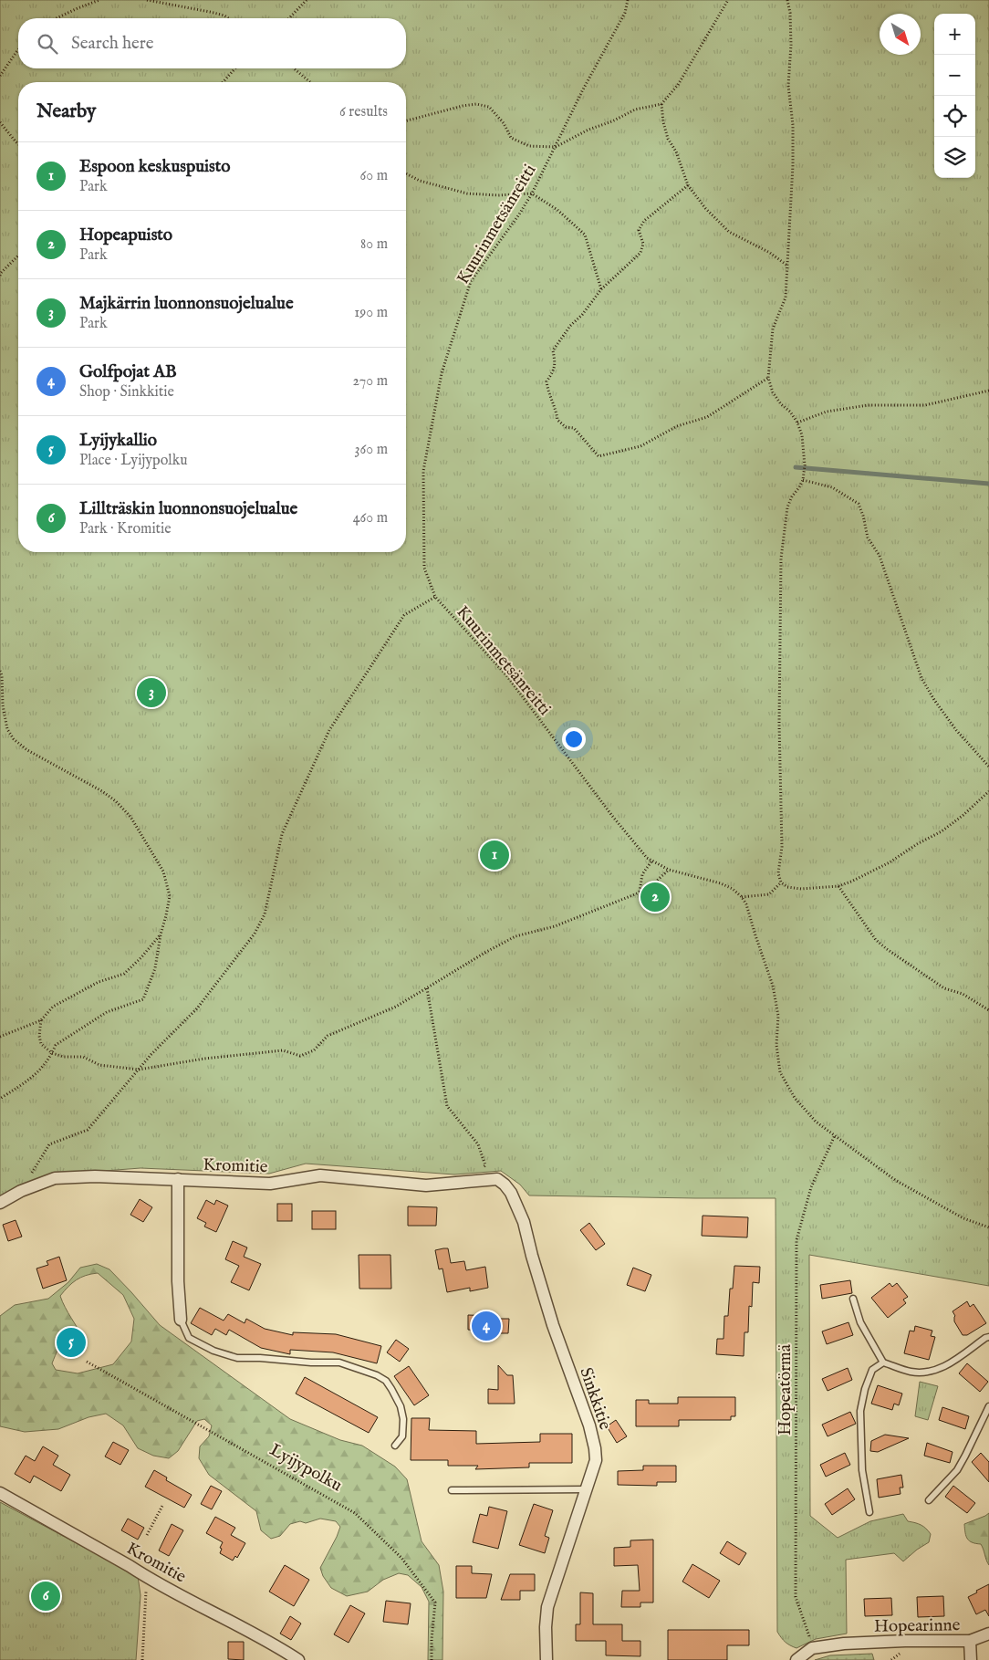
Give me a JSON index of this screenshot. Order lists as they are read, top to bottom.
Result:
{
  "streets": {
    "street": ["Kromitie", "Sinkkitie", "Hopearinne"],
    "path": ["Kuurinmetsänreitti", "Hopeatörmä", "Lyijypolku"]
  },
  "crossings": [
    ["Kromitie", "Sinkkitie"],
    ["Hopeatörmä", "Hopearinne"]
  ],
  "north": "bottom right",
  "page": {
    "map_buttons": ["+", "−"],
    "search": "Search here",
    "heading": ["Nearby", "6 results"],
    "list": [
      {
        "mark": "1",
        "name": "Espoon keskuspuisto",
        "note": "Park",
        "value": "60 m"
      },
      {
        "mark": "2",
        "name": "Hopeapuisto",
        "note": "Park",
        "value": "80 m"
      },
      {
        "mark": "3",
        "name": "Majkärrin luonnonsuojelualue",
        "note": "Park",
        "value": "190 m"
      },
      {
        "mark": "4",
        "name": "Golfpojat AB",
        "note": "Shop · Sinkkitie",
        "value": "270 m"
      },
      {
        "mark": "5",
        "name": "Lyijykallio",
        "note": "Place · Lyijypolku",
        "value": "360 m"
      },
      {
        "mark": "6",
        "name": "Lillträskin luonnonsuojelualue",
        "note": "Park · Kromitie",
        "value": "460 m"
      }
    ],
    "pins": [
      "3",
      "1",
      "2",
      "4",
      "5",
      "6"
    ]
  }
}
